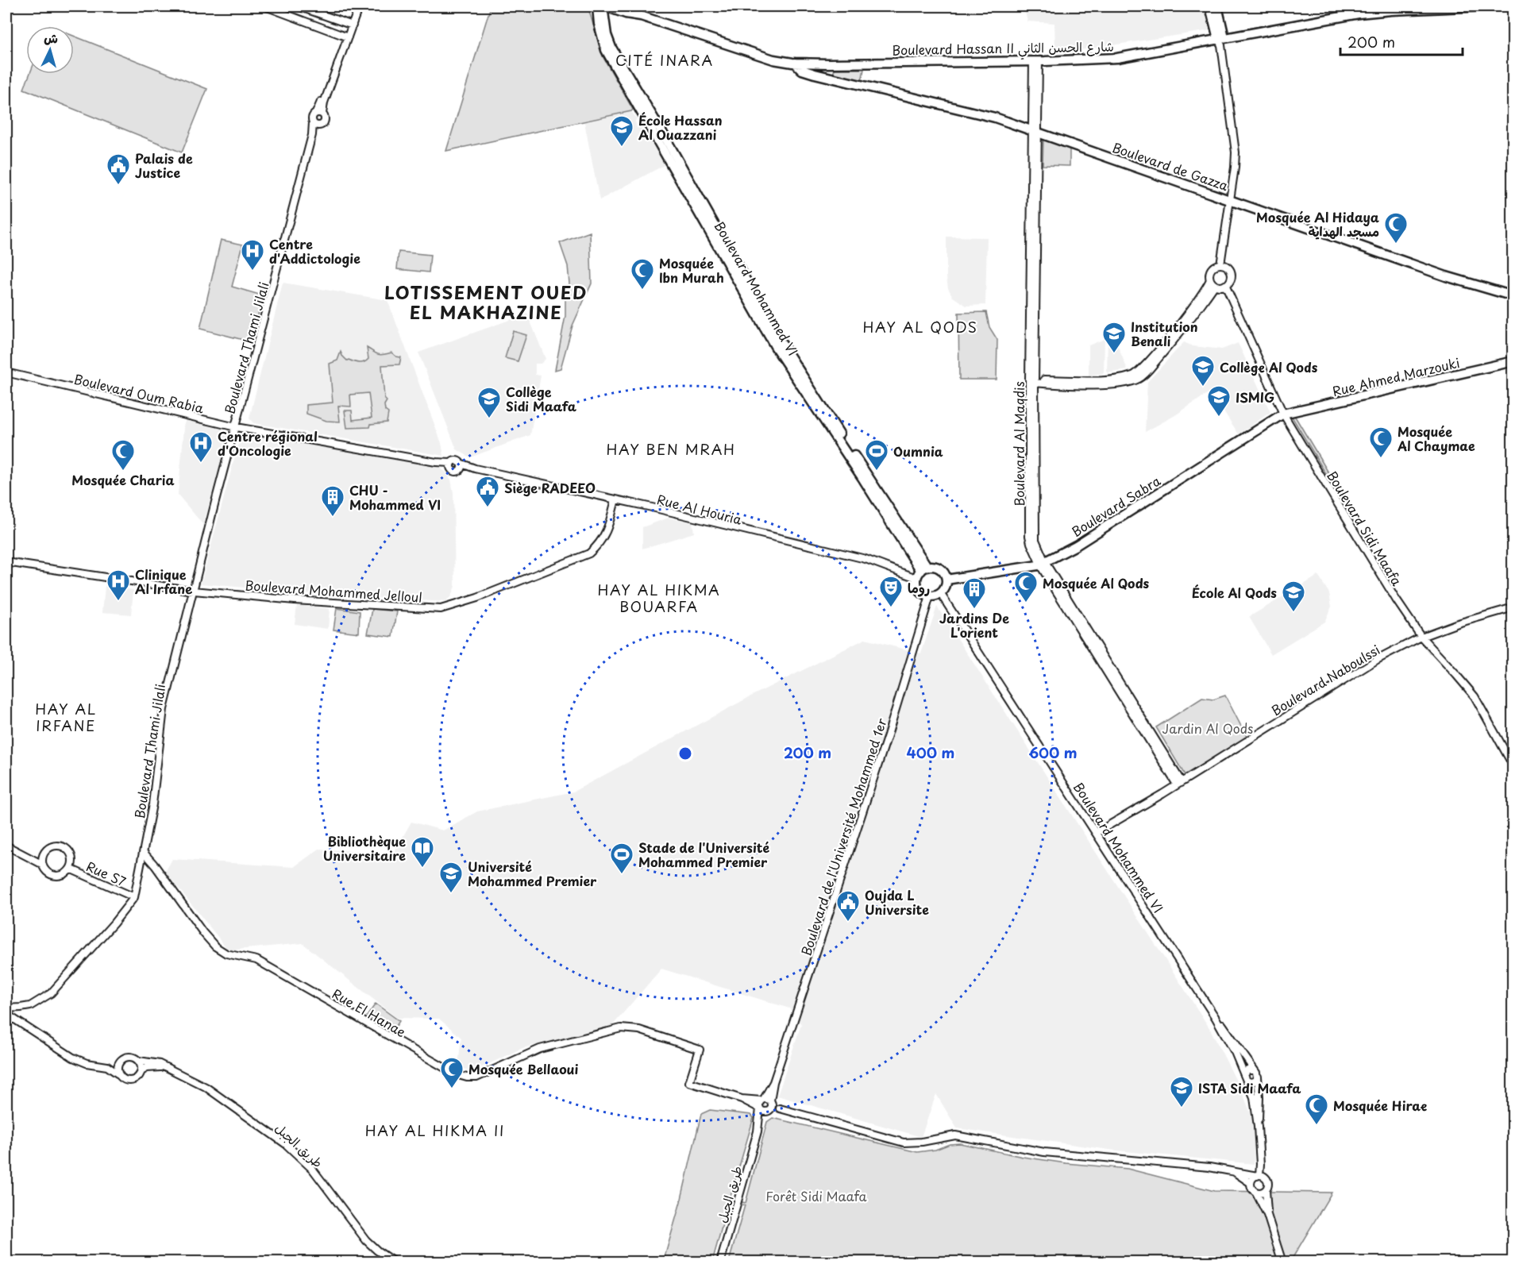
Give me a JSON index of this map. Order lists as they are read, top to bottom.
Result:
{
  "streets": {
    "main road": [
      "Boulevard Hassan II شارع الحسن الثاني",
      "Boulevard de Gazza",
      "Boulevard Mohammed VI",
      "Rue Ahmed Marzouki",
      "Boulevard Sabra"
    ],
    "street": [
      "Boulevard Thami Jilali",
      "Boulevard Oum Rabia",
      "Boulevard Al Maqdis",
      "Rue Al Houria",
      "Boulevard Sidi Maafa",
      "Boulevard Mohammed Jelloul",
      "Boulevard Naboulssi",
      "Boulevard de l'Université Mohammed 1er",
      "Rue S7",
      "Rue El Hanae",
      "طريق الجبل"
    ]
  },
  "crossings": [
    ["Boulevard Hassan II شارع الحسن الثاني", "Boulevard de Gazza"],
    ["Boulevard Hassan II شارع الحسن الثاني", "Boulevard Mohammed VI"],
    ["Boulevard Hassan II شارع الحسن الثاني", "Boulevard Al Maqdis"],
    ["Boulevard de Gazza", "Boulevard Al Maqdis"],
    ["Boulevard Mohammed VI", "Boulevard Sabra"],
    ["Boulevard Mohammed VI", "Rue Al Houria"],
    ["Boulevard Mohammed VI", "Boulevard Naboulssi"],
    ["Boulevard Mohammed VI", "Boulevard de l'Université Mohammed 1er"],
    ["Boulevard Thami Jilali", "Boulevard Oum Rabia"],
    ["Boulevard Thami Jilali", "Boulevard Mohammed Jelloul"],
    ["Boulevard Thami Jilali", "Rue S7"],
    ["Boulevard Thami Jilali", "Rue El Hanae"],
    ["Rue Ahmed Marzouki", "Boulevard Sabra"],
    ["Rue Ahmed Marzouki", "Boulevard Sidi Maafa"],
    ["Boulevard Oum Rabia", "Rue Al Houria"],
    ["Boulevard Al Maqdis", "Boulevard Sabra"],
    ["Boulevard Al Maqdis", "Boulevard Naboulssi"],
    ["Boulevard Sabra", "Rue Al Houria"],
    ["Boulevard Sabra", "Boulevard Sidi Maafa"],
    ["Boulevard Sabra", "Boulevard de l'Université Mohammed 1er"],
    ["Rue Al Houria", "Boulevard Mohammed Jelloul"],
    ["Rue Al Houria", "Boulevard de l'Université Mohammed 1er"],
    ["Boulevard Sidi Maafa", "Boulevard Naboulssi"],
    ["Boulevard de l'Université Mohammed 1er", "طريق الجبل"]
  ],
  "districts": [
    "CITÉ INARA",
    "LOTISSEMENT OUED EL MAKHAZINE",
    "HAY AL QODS",
    "HAY BEN MRAH",
    "HAY AL HIKMA BOUARFA",
    "HAY AL IRFANE",
    "HAY AL HIKMA II"
  ],
  "parks": ["Jardin Al Qods", "Forêt Sidi Maafa"],
  "places": {
    "school or university": [
      "École Hassan Al Ouazzani",
      "Institution Benali",
      "Collège Al Qods",
      "ISMIG",
      "Collège Sidi Maafa",
      "École Al Qods",
      "Université Mohammed Premier",
      "ISTA Sidi Maafa"
    ],
    "public building": ["Palais de Justice", "Siège RADEEO", "Oujda L Universite"],
    "mosque": [
      "Mosquée Al Hidaya مسجد الهداية",
      "Mosquée Ibn Murah",
      "Mosquée Al Chaymae",
      "Mosquée Charia",
      "Mosquée Al Qods",
      "Mosquée Bellaoui",
      "Mosquée Hirae"
    ],
    "hospital": ["Centre d'Addictologie", "Centre régional d'Oncologie", "Clinique Al Irfane"],
    "sports": ["Oumnia", "Stade de l'Université Mohammed Premier"],
    "building": ["CHU - Mohammed VI", "Jardins De L'orient"],
    "theatre": ["روما"],
    "library": ["Bibliothèque Universitaire"]
  },
  "scale_bar": "200 m",
  "north": "top",
  "rings": ["200 m", "400 m", "600 m"]
}
